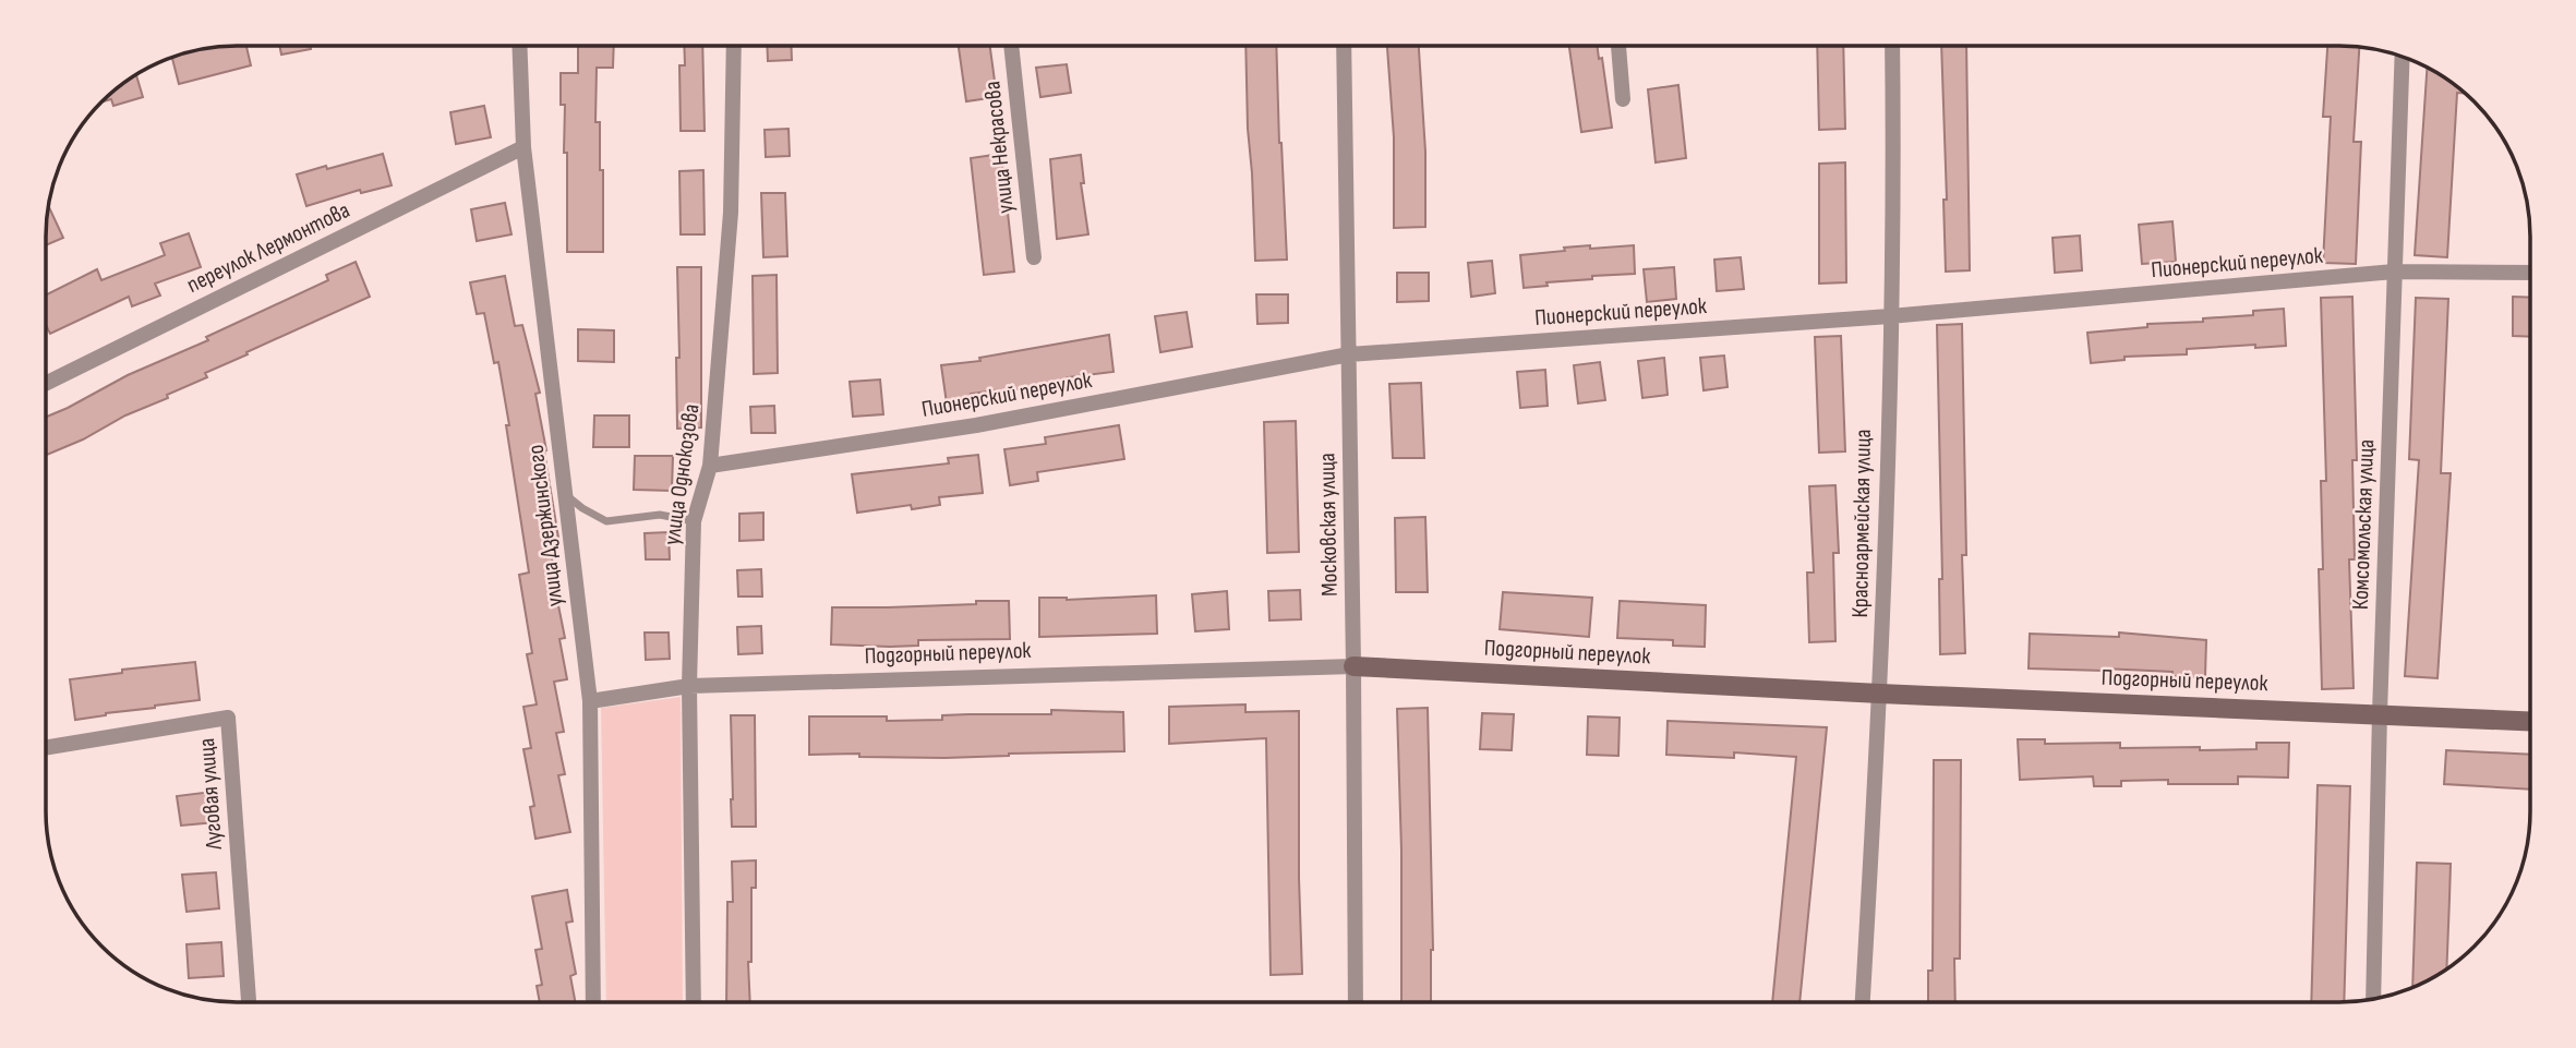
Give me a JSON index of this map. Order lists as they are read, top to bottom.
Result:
{
  "streets": {
    "main road": ["Подгорный переулок"],
    "street": [
      "улица Некрасова",
      "переулок Лермонтова",
      "Пионерский переулок",
      "улица Однокозова",
      "Красноармейская улица",
      "Московская улица",
      "Комсомольская улица",
      "улица Дзержинского",
      "Луговая улица"
    ]
  },
  "crossings": [
    ["переулок Лермонтова", "улица Дзержинского"],
    ["Пионерский переулок", "улица Однокозова"],
    ["Пионерский переулок", "Красноармейская улица"],
    ["Пионерский переулок", "Московская улица"],
    ["Пионерский переулок", "Комсомольская улица"],
    ["улица Однокозова", "Подгорный переулок"],
    ["Красноармейская улица", "Подгорный переулок"],
    ["Московская улица", "Подгорный переулок"],
    ["Комсомольская улица", "Подгорный переулок"],
    ["улица Дзержинского", "Подгорный переулок"]
  ]
}
